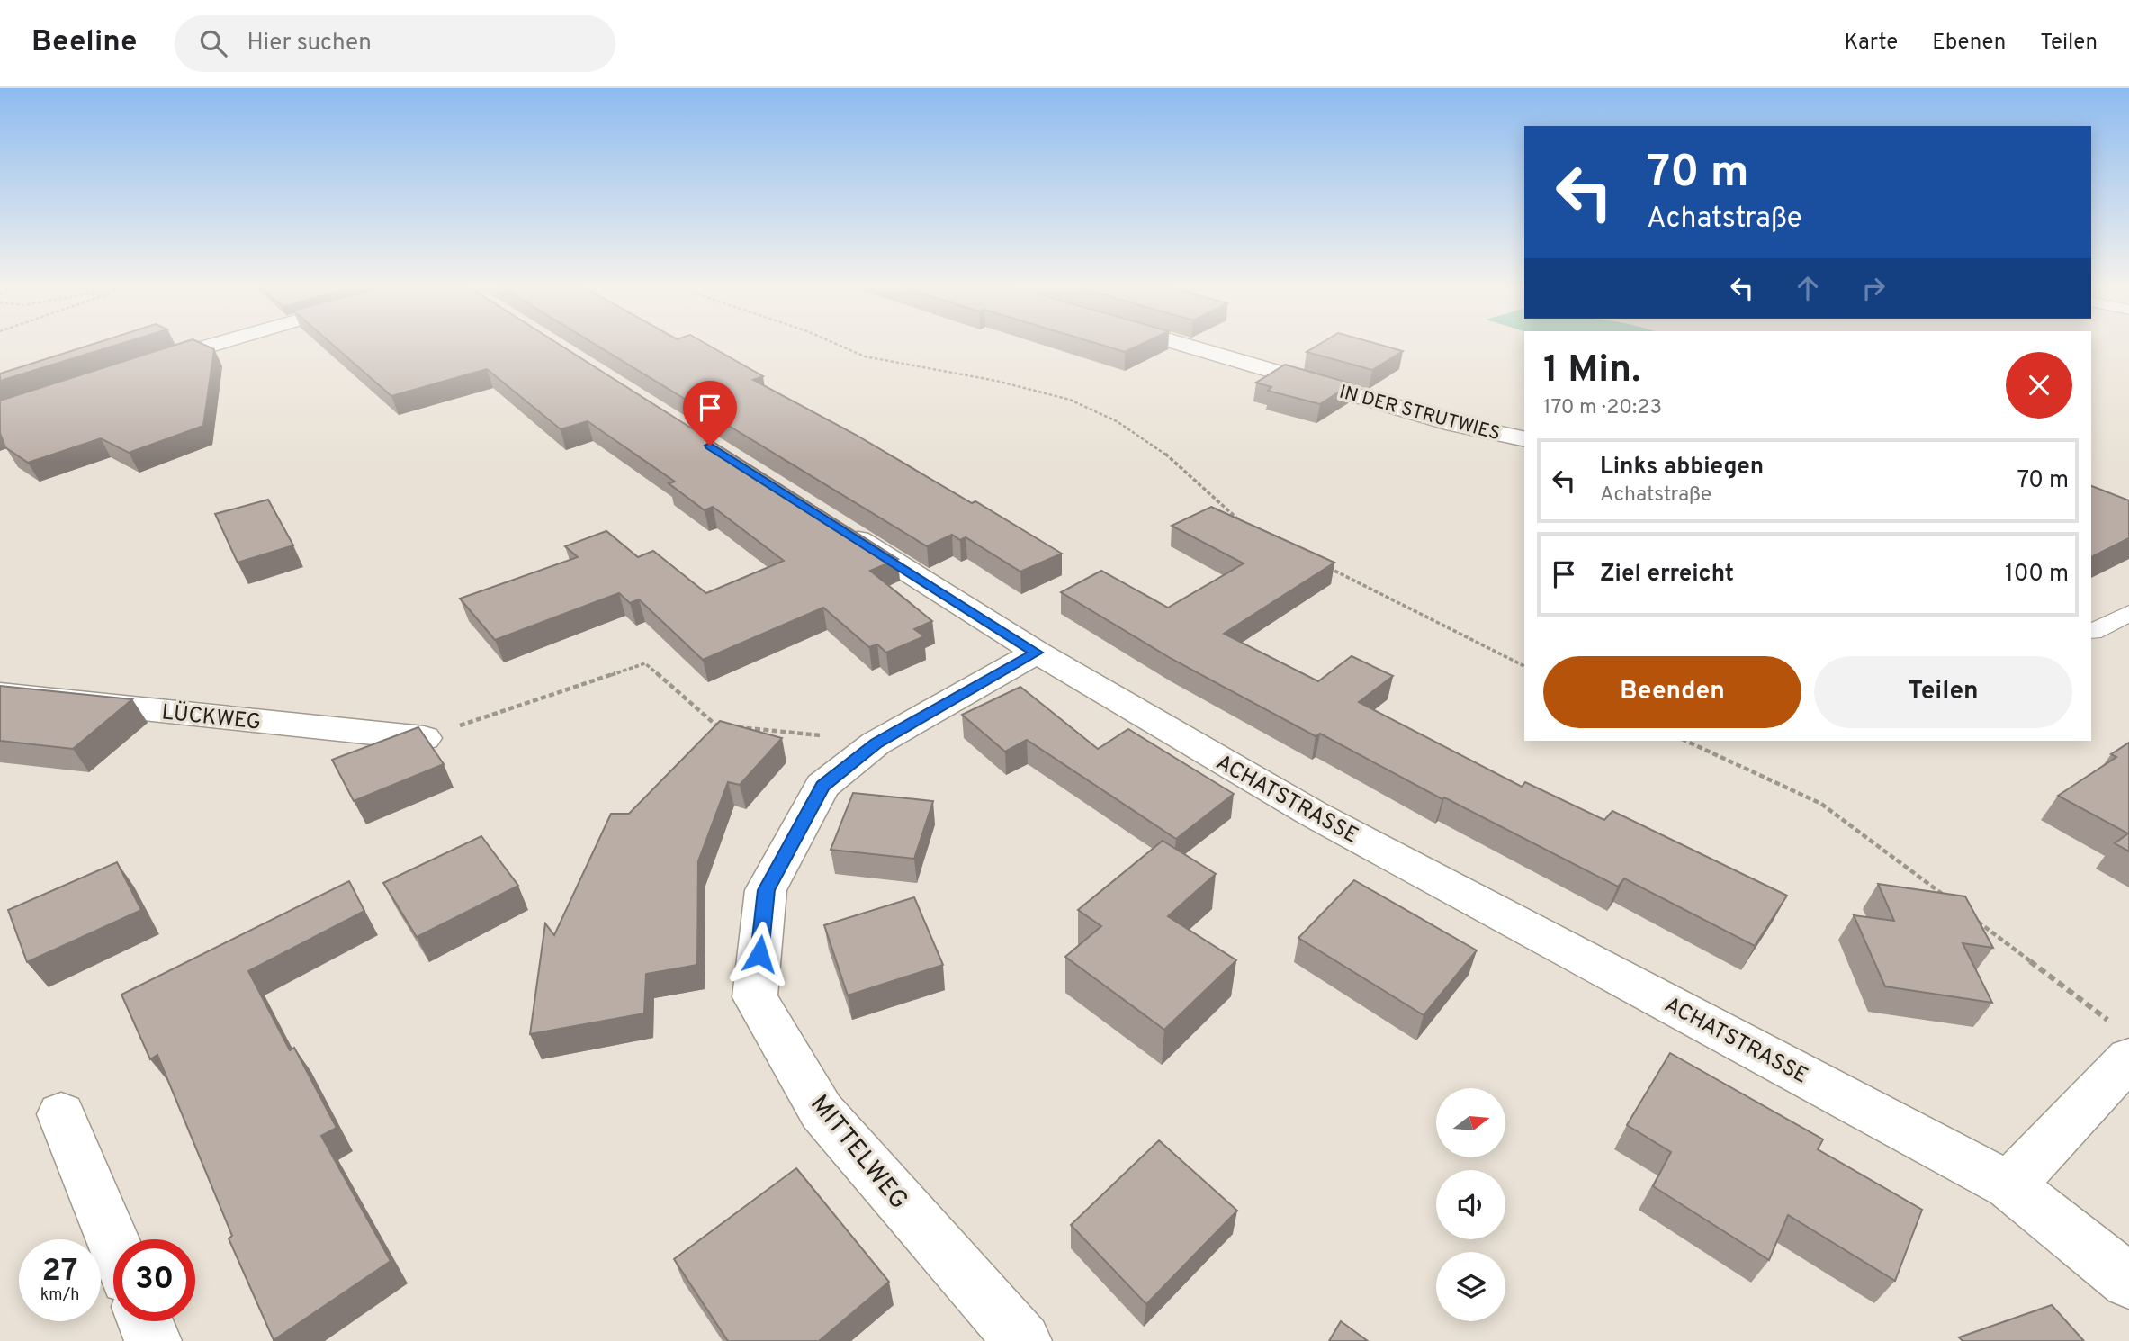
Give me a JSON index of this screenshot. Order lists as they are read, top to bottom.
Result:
{
  "streets": {
    "street": [
      "IN DER STRUTWIES",
      "LÜCKWEG",
      "ACHATSTRASSE",
      "MITTELWEG"
    ]
  },
  "crossings": [
    ["ACHATSTRASSE", "MITTELWEG"]
  ],
  "north": "right",
  "page": {
    "header": "Beeline",
    "search": "Hier suchen",
    "nav": ["Karte", "Ebenen", "Teilen"],
    "turn": ["70 m", "Achatstraße"],
    "heading": ["1 Min.", "170 m · 20:23"],
    "list": [
      {
        "name": "Links abbiegen",
        "note": "Achatstraße",
        "value": "70 m"
      },
      {
        "name": "Ziel erreicht",
        "value": "100 m"
      }
    ],
    "buttons": ["Beenden", "Teilen"],
    "speed": "27 km/h",
    "limit": "30"
  }
}
